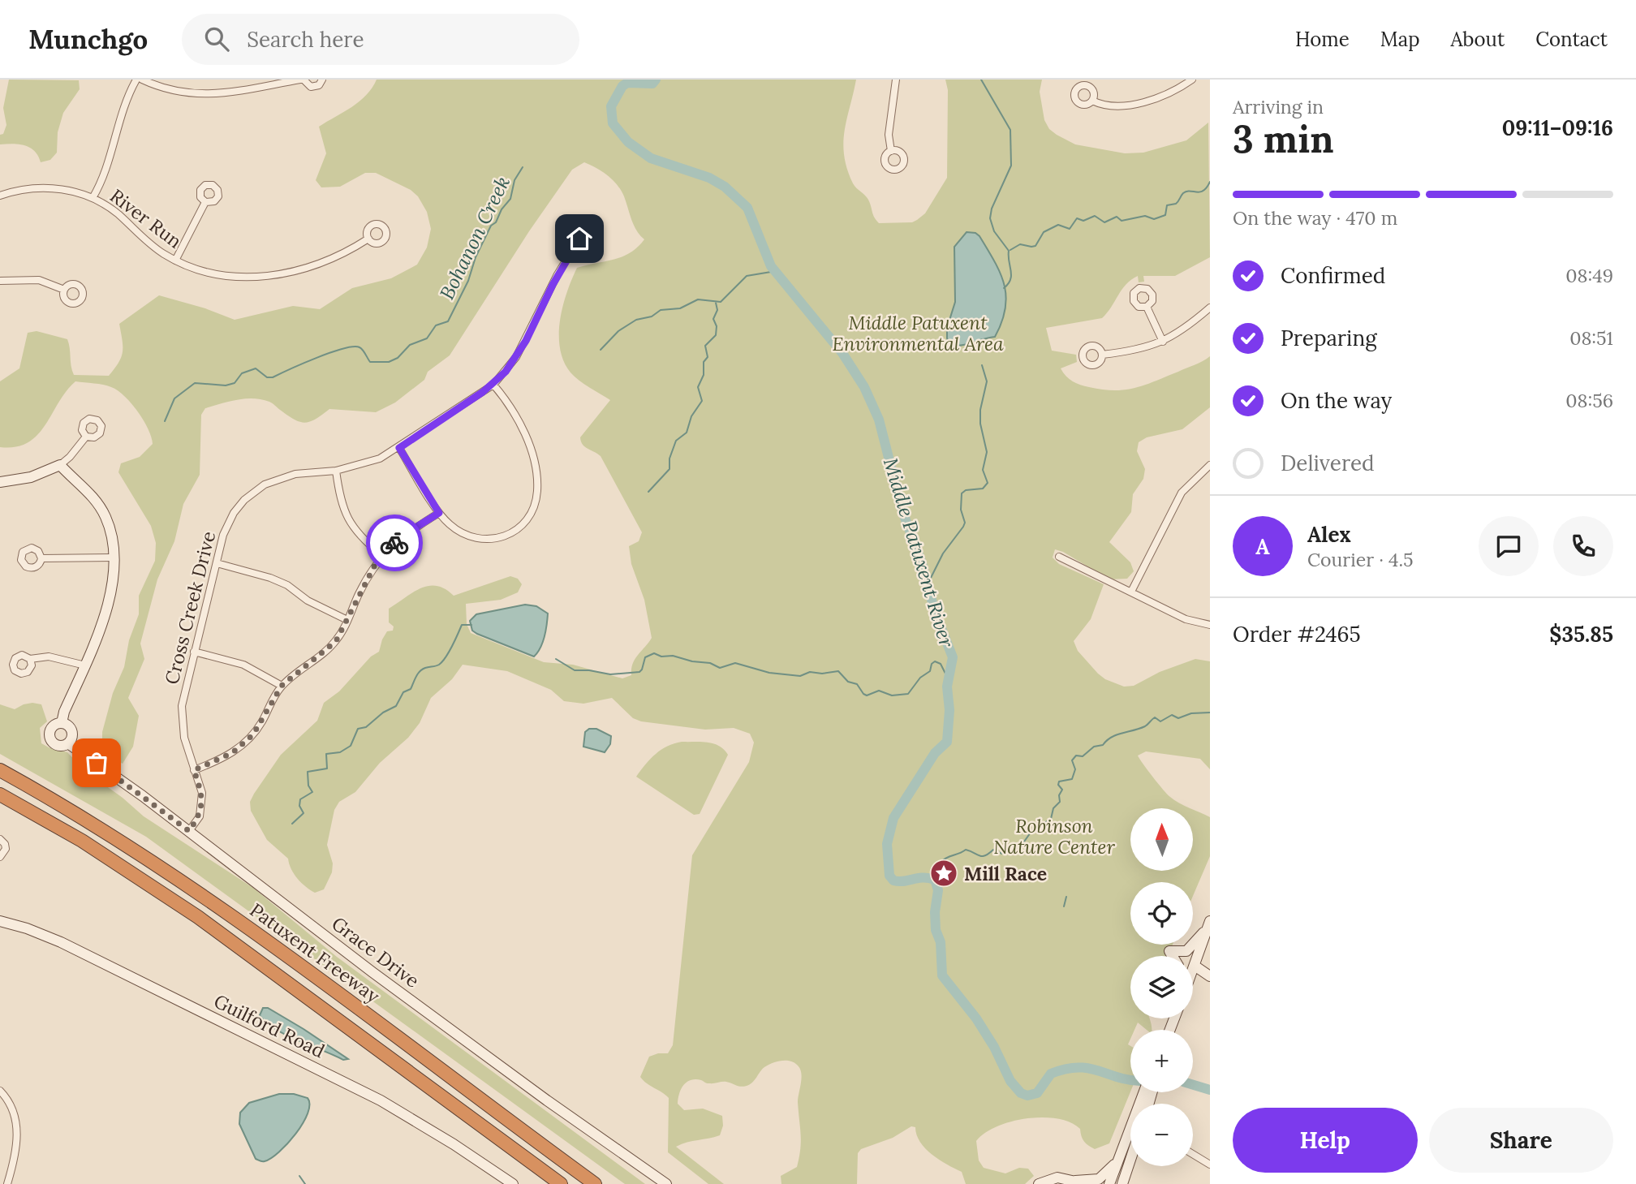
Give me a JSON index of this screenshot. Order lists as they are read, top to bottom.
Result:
{
  "streets": {
    "highway": ["Patuxent Freeway"],
    "street": [
      "River Run",
      "Cross Creek Drive",
      "Grace Drive",
      "Guilford Road"
    ]
  },
  "crossings": [
    ["Cross Creek Drive", "Grace Drive"]
  ],
  "water": ["Bohanon Creek", "Middle Patuxent River"],
  "parks": ["Middle Patuxent Environmental Area", "Robinson Nature Center"],
  "places": {
    "place": ["Mill Race"]
  },
  "north": "top",
  "page": {
    "header": "Munchgo",
    "search": "Search here",
    "nav": [
      "Home",
      "Map",
      "About",
      "Contact"
    ],
    "heading": ["3 min", "Arriving in", "09:11–09:16"],
    "panel": [
      "Alex",
      "Courier · 4.5",
      "Order #2465",
      "$35.85"
    ],
    "bar": "On the way · 470 m",
    "list": [
      ["Confirmed", "08:49"],
      ["Preparing", "08:51"],
      ["On the way", "08:56"],
      "Delivered"
    ],
    "round": "A",
    "map_buttons": ["+", "−"],
    "buttons": ["Help", "Share"]
  }
}
